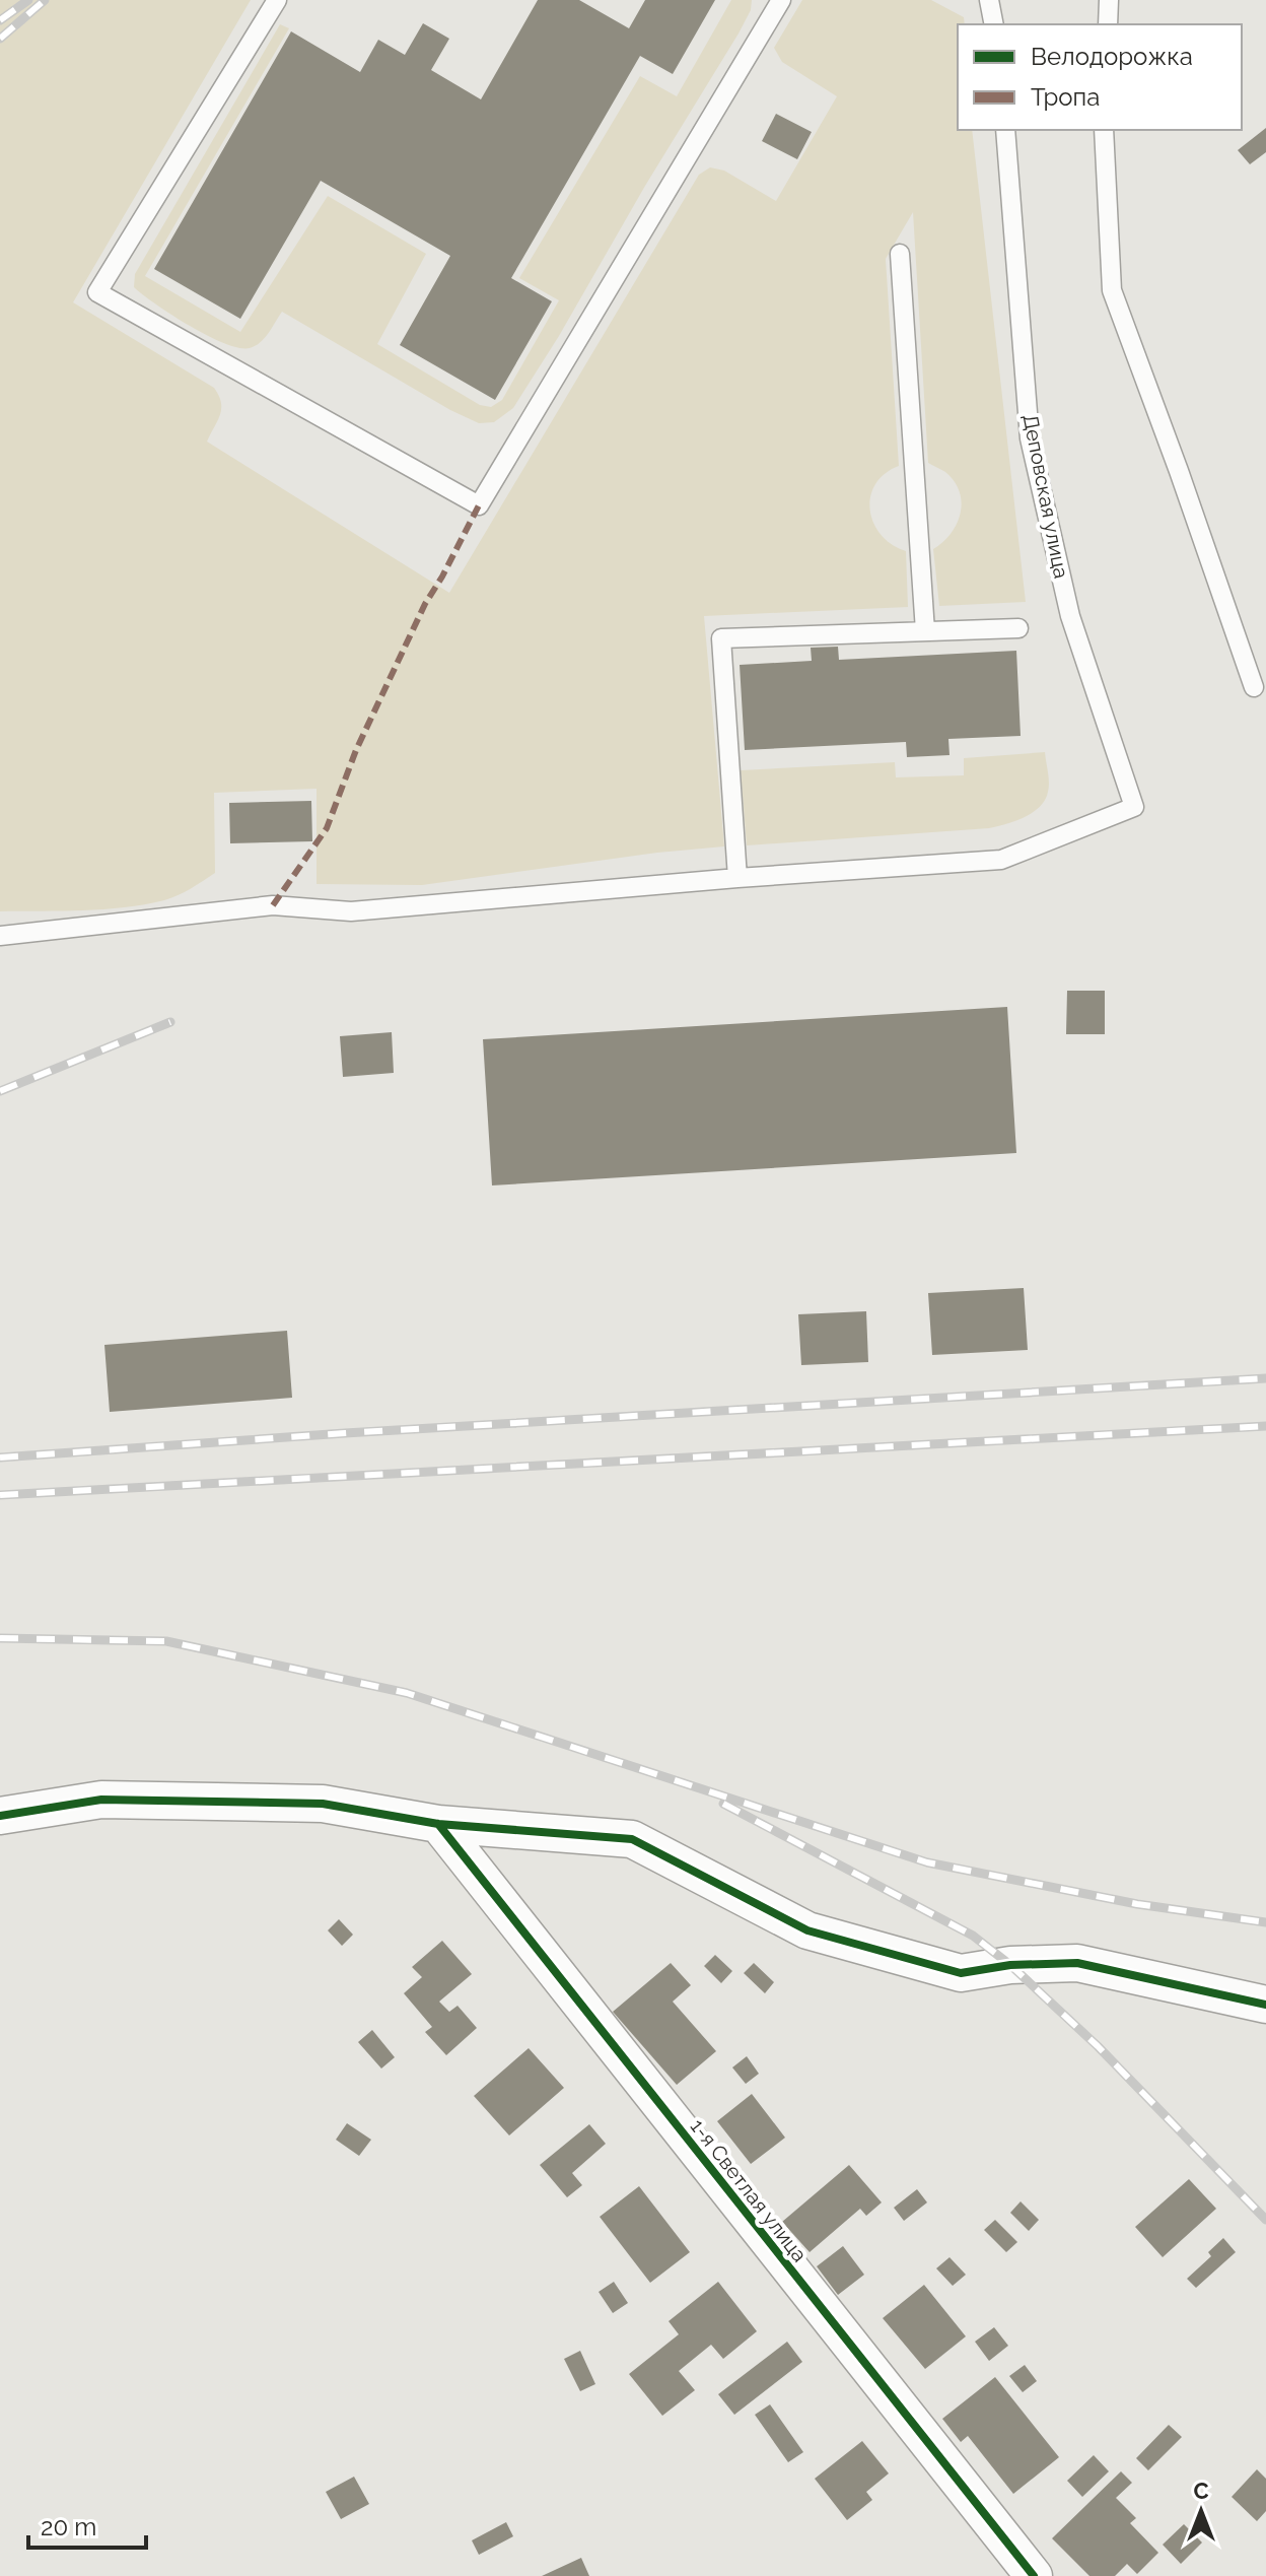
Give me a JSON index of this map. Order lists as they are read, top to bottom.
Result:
{
  "streets": {
    "street": ["1-я Светлая улица"],
    "lane": ["Деповская улица"]
  },
  "legend": ["Велодорожка", "Тропа"],
  "scale_bar": "20 m",
  "north": "top"
}
